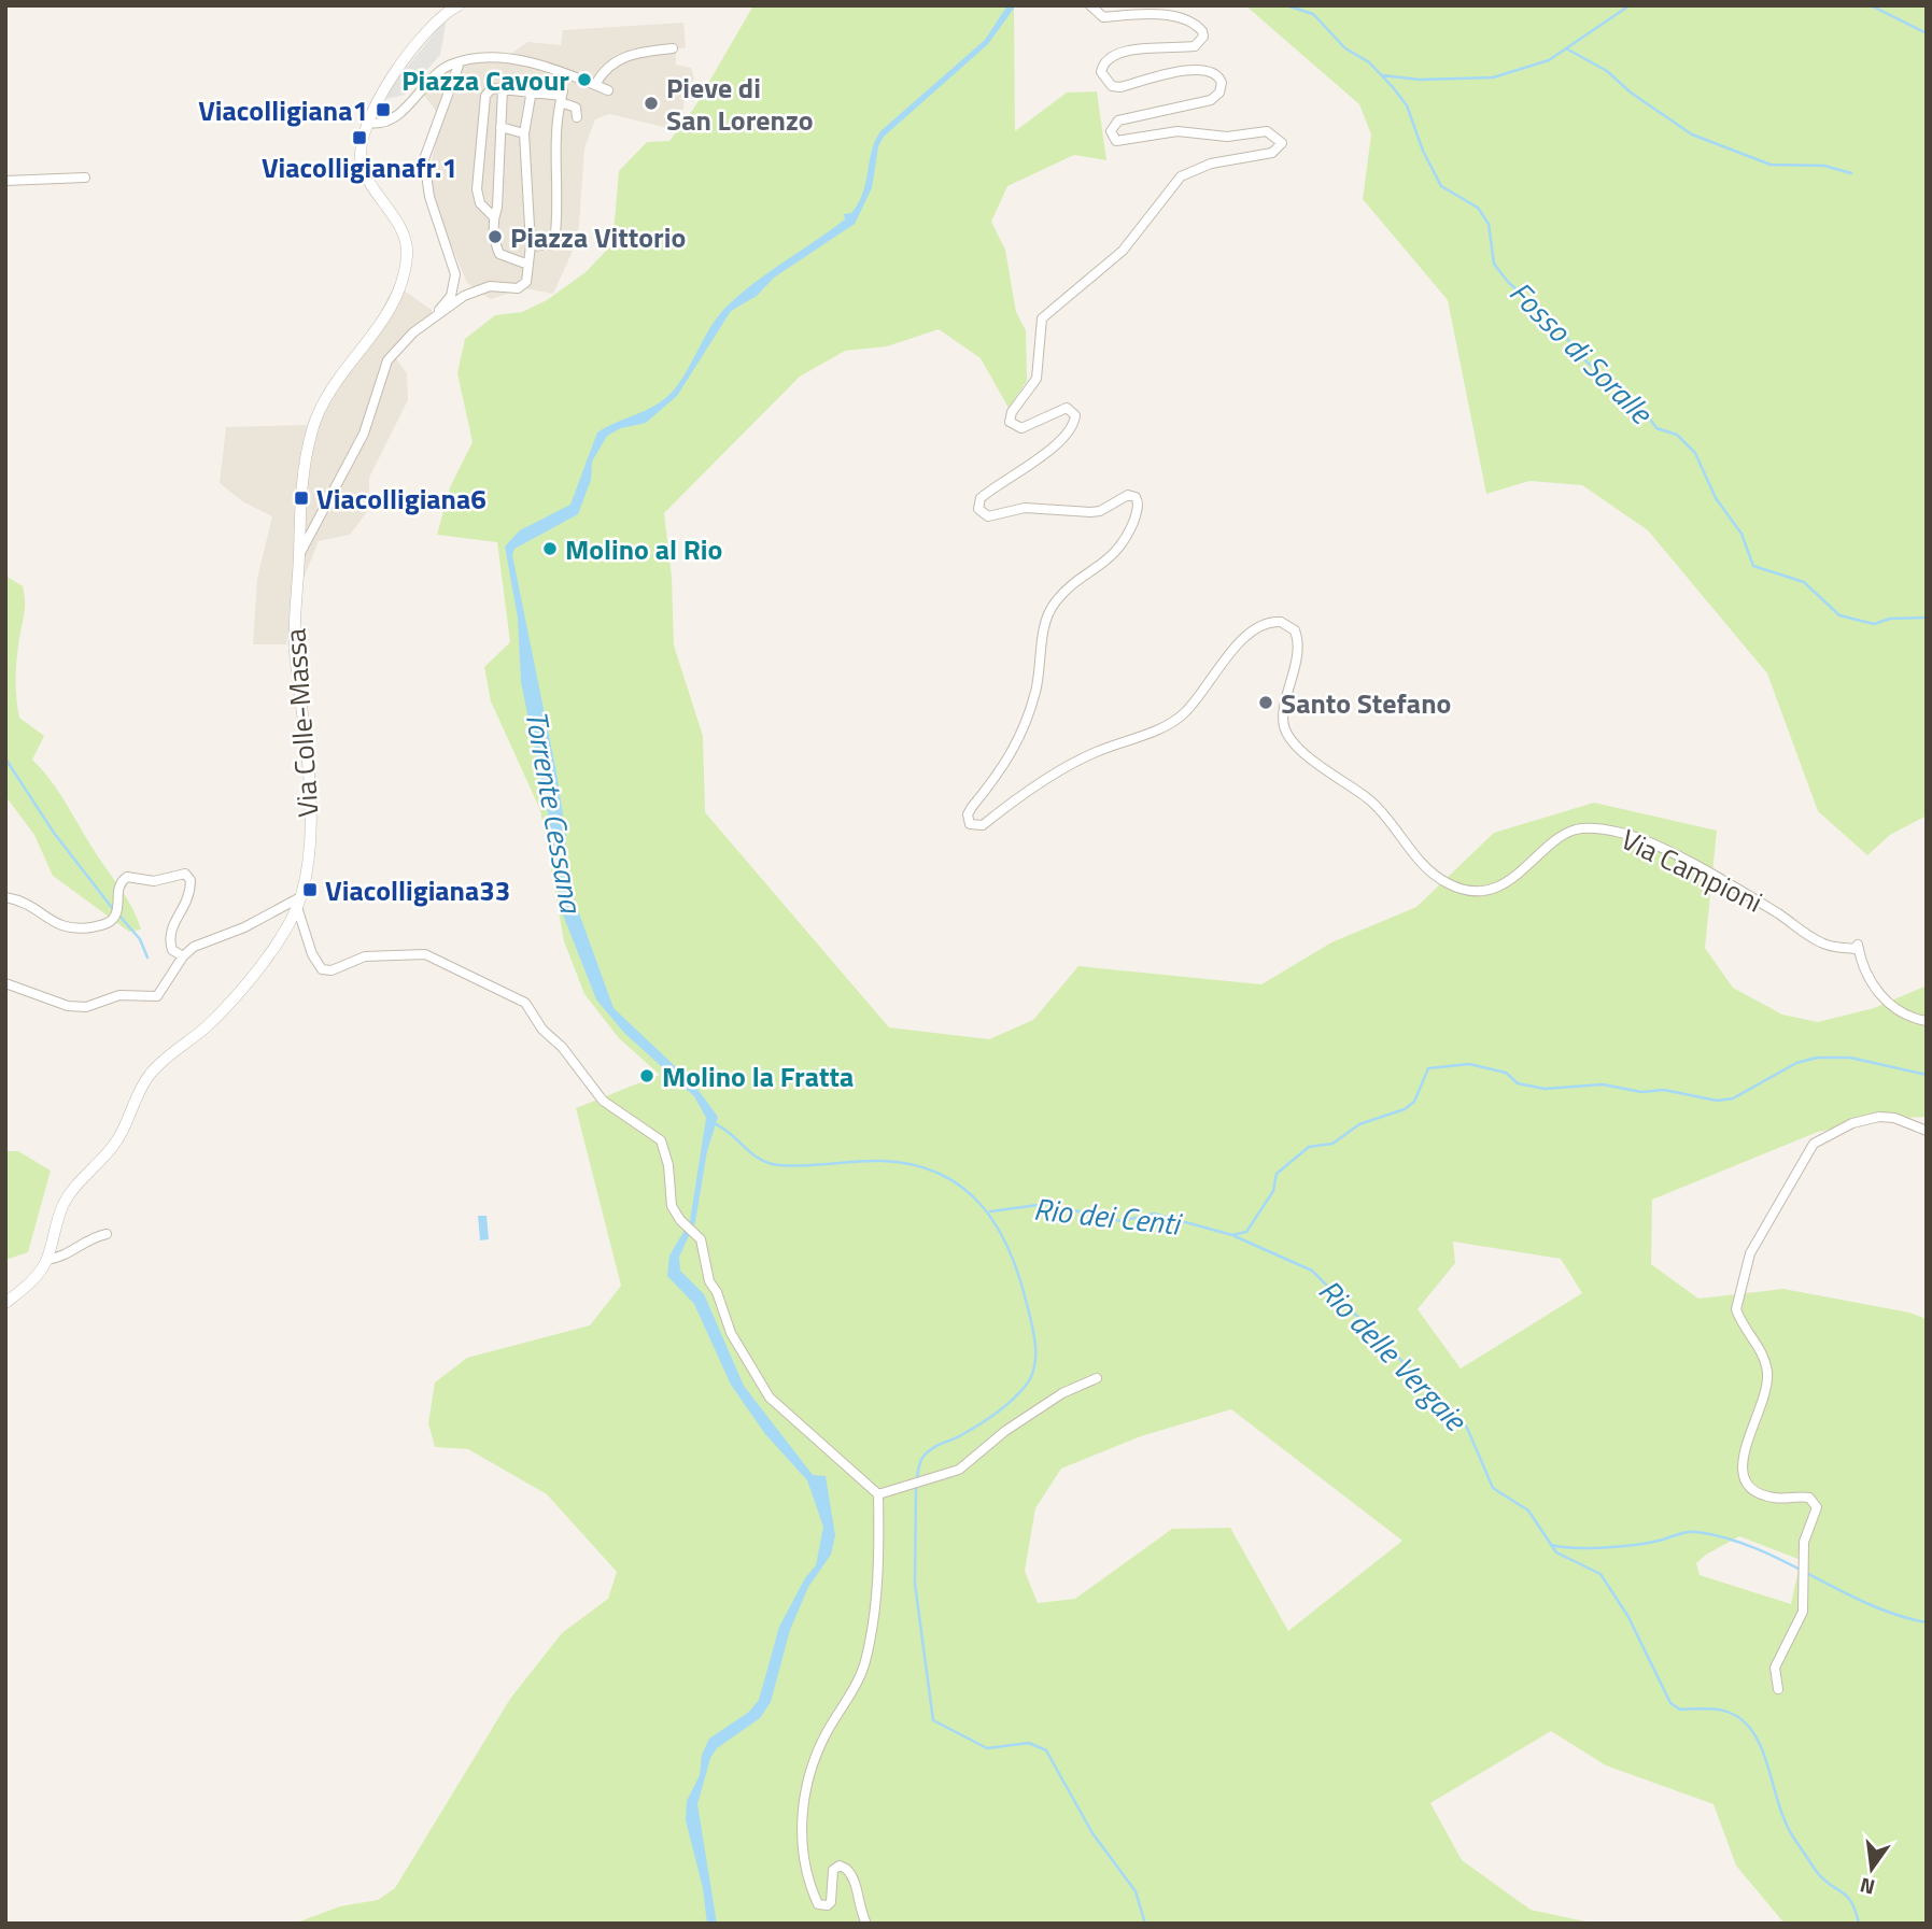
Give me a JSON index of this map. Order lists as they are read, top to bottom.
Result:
{
  "streets": {
    "street": ["Via Colle-Massa", "Via Campioni"]
  },
  "water": [
    "Fosso di Soralle",
    "Torrente Cessana",
    "Rio dei Centi",
    "Rio delle Vergaie"
  ],
  "places": {
    "other": [
      "Piazza Cavour",
      "Pieve di San Lorenzo",
      "Piazza Vittorio",
      "Molino al Rio",
      "Santo Stefano",
      "Molino la Fratta"
    ],
    "transit": [
      "Viacolligiana1",
      "Viacolligianafr.1",
      "Viacolligiana6",
      "Viacolligiana33"
    ]
  },
  "north": "bottom"
}
